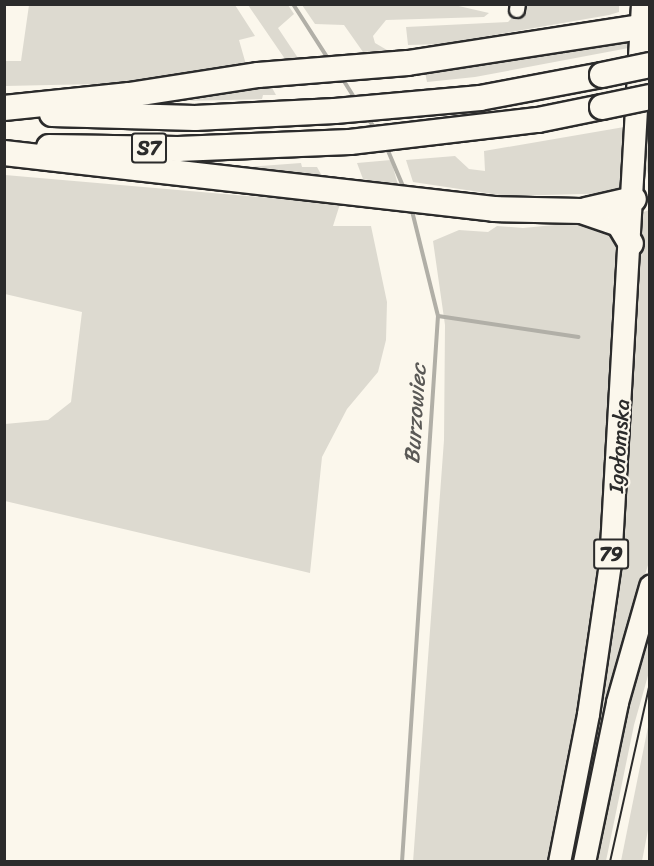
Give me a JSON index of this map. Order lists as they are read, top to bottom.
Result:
{
  "streets": {
    "highway": ["S7"],
    "main road": ["Igołomska", "79"]
  },
  "water": ["Burzowiec"]
}
